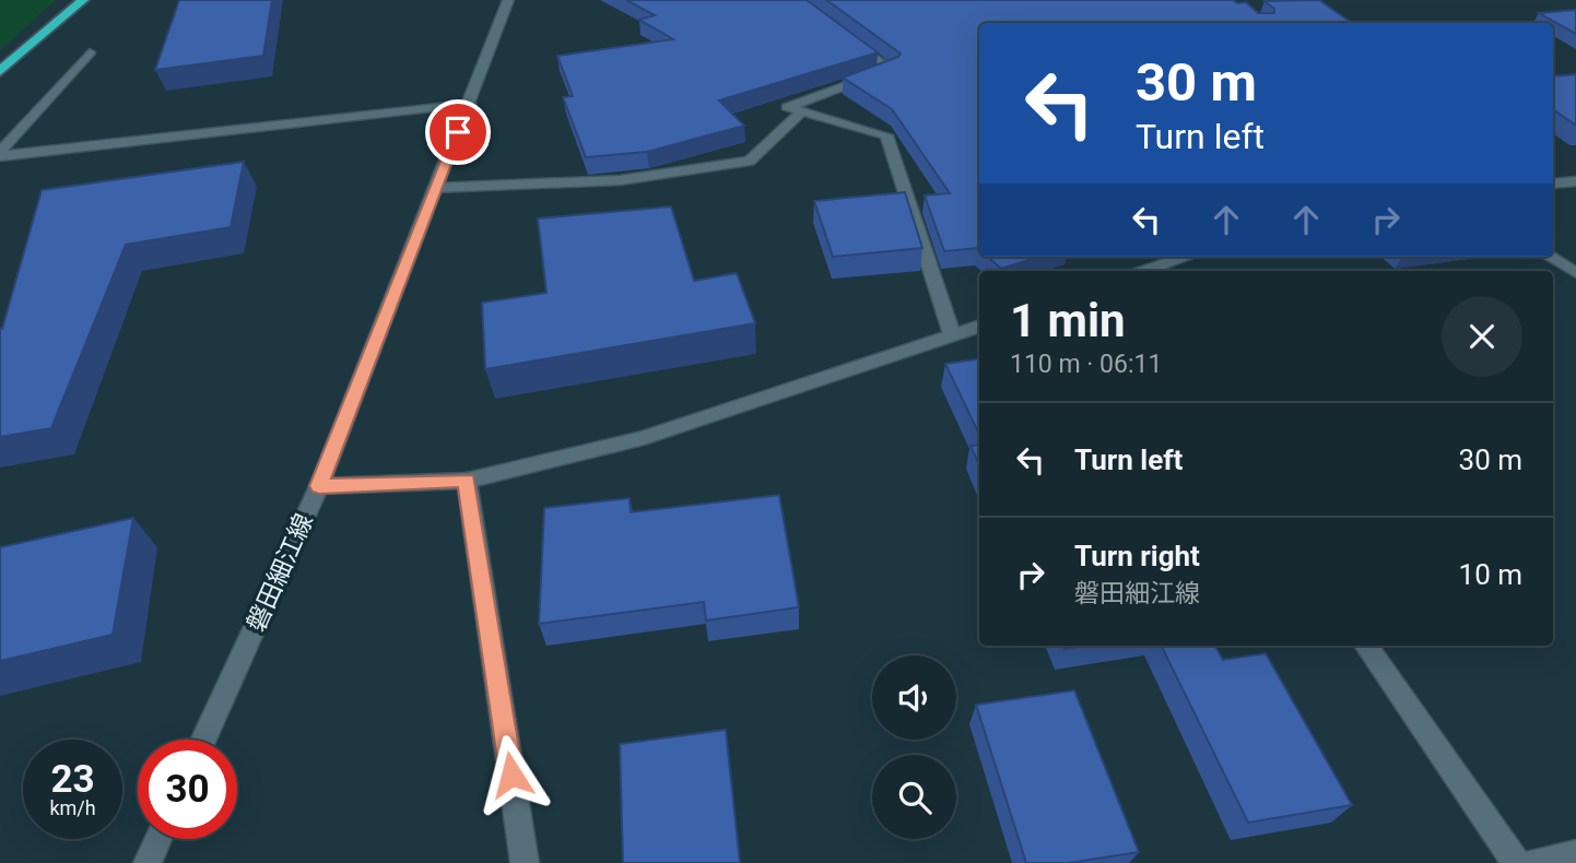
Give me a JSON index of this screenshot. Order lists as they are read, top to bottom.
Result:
{
  "streets": {
    "street": ["磐田細江線"]
  },
  "page": {
    "turn": ["30 m", "Turn left"],
    "heading": ["1 min", "110 m · 06:11"],
    "list": [
      {
        "name": "Turn left",
        "value": "30 m"
      },
      {
        "name": "Turn right",
        "note": "磐田細江線",
        "value": "10 m"
      }
    ],
    "speed": "23 km/h",
    "limit": "30"
  }
}
